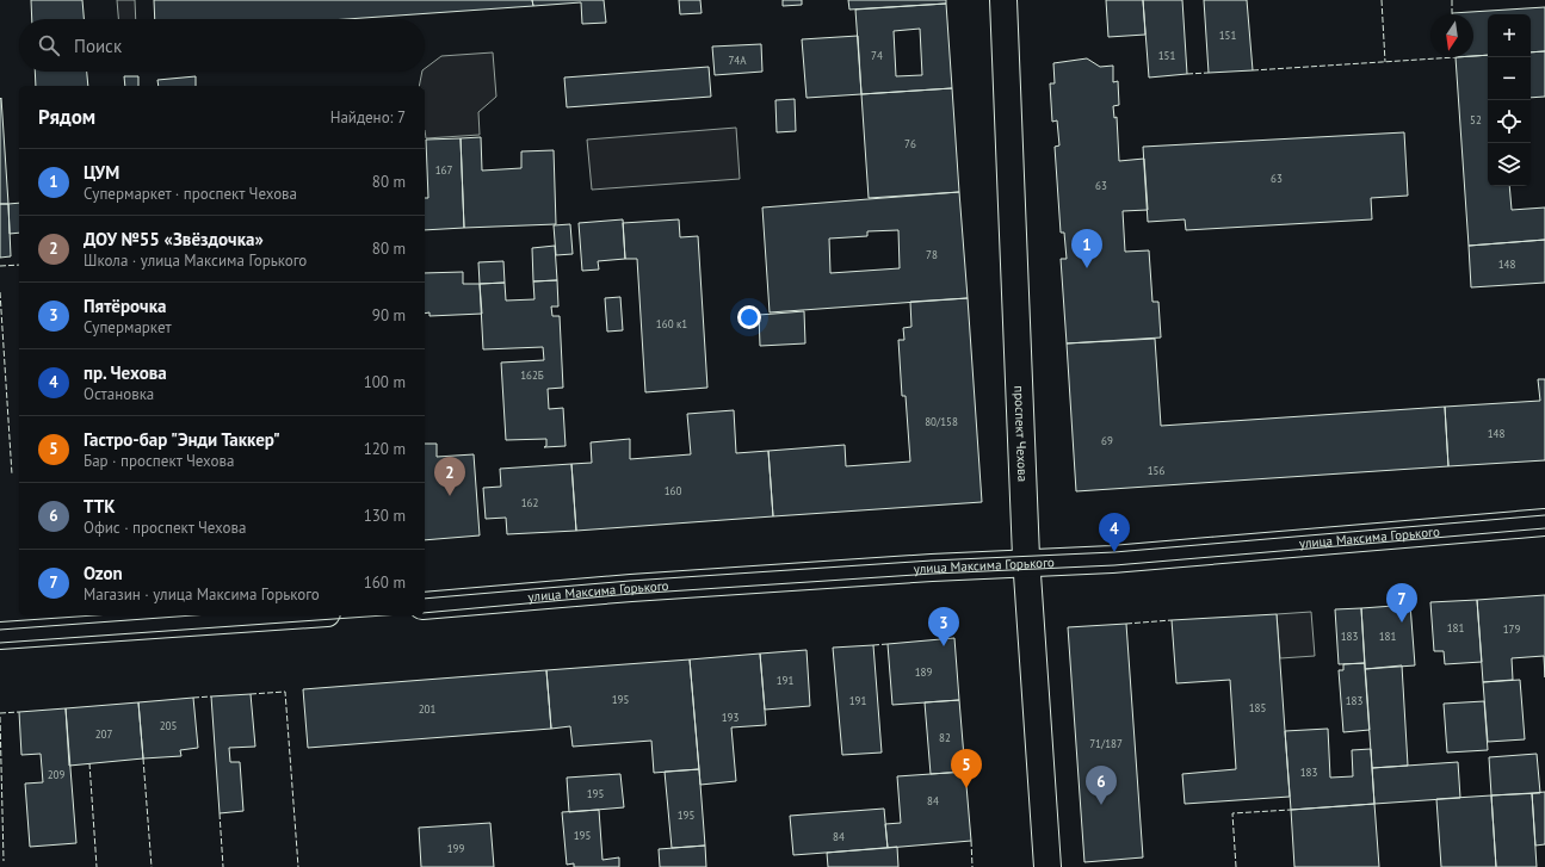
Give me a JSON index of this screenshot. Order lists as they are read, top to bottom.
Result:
{
  "streets": {
    "main road": ["проспект Чехова", "улица Максима Горького"]
  },
  "crossings": [
    ["проспект Чехова", "улица Максима Горького"]
  ],
  "house_numbers": [
    "151",
    "74",
    "151",
    "74А",
    "52",
    "76",
    "167",
    "63",
    "63",
    "78",
    "148",
    "160 к1",
    "162Б",
    "80/158",
    "148",
    "69",
    "156",
    "160",
    "162",
    "181",
    "179",
    "183",
    "181",
    "189",
    "191",
    "195",
    "191",
    "183",
    "185",
    "201",
    "193",
    "205",
    "207",
    "82",
    "71/187",
    "183",
    "209",
    "195",
    "84",
    "195",
    "195",
    "84",
    "199"
  ],
  "north": "bottom",
  "page": {
    "map_buttons": ["+", "−"],
    "search": "Поиск",
    "heading": ["Рядом", "Найдено: 7"],
    "list": [
      {
        "mark": "1",
        "name": "ЦУМ",
        "note": "Супермаркет · проспект Чехова",
        "value": "80 m"
      },
      {
        "mark": "2",
        "name": "ДОУ №55 «Звёздочка»",
        "note": "Школа · улица Максима Горького",
        "value": "80 m"
      },
      {
        "mark": "3",
        "name": "Пятёрочка",
        "note": "Супермаркет",
        "value": "90 m"
      },
      {
        "mark": "4",
        "name": "пр. Чехова",
        "note": "Остановка",
        "value": "100 m"
      },
      {
        "mark": "5",
        "name": "Гастро-бар \"Энди Таккер\"",
        "note": "Бар · проспект Чехова",
        "value": "120 m"
      },
      {
        "mark": "6",
        "name": "ТТК",
        "note": "Офис · проспект Чехова",
        "value": "130 m"
      },
      {
        "mark": "7",
        "name": "Ozon",
        "note": "Магазин · улица Максима Горького",
        "value": "160 m"
      }
    ],
    "pins": [
      "1",
      "2",
      "4",
      "7",
      "3",
      "5",
      "6"
    ]
  }
}
